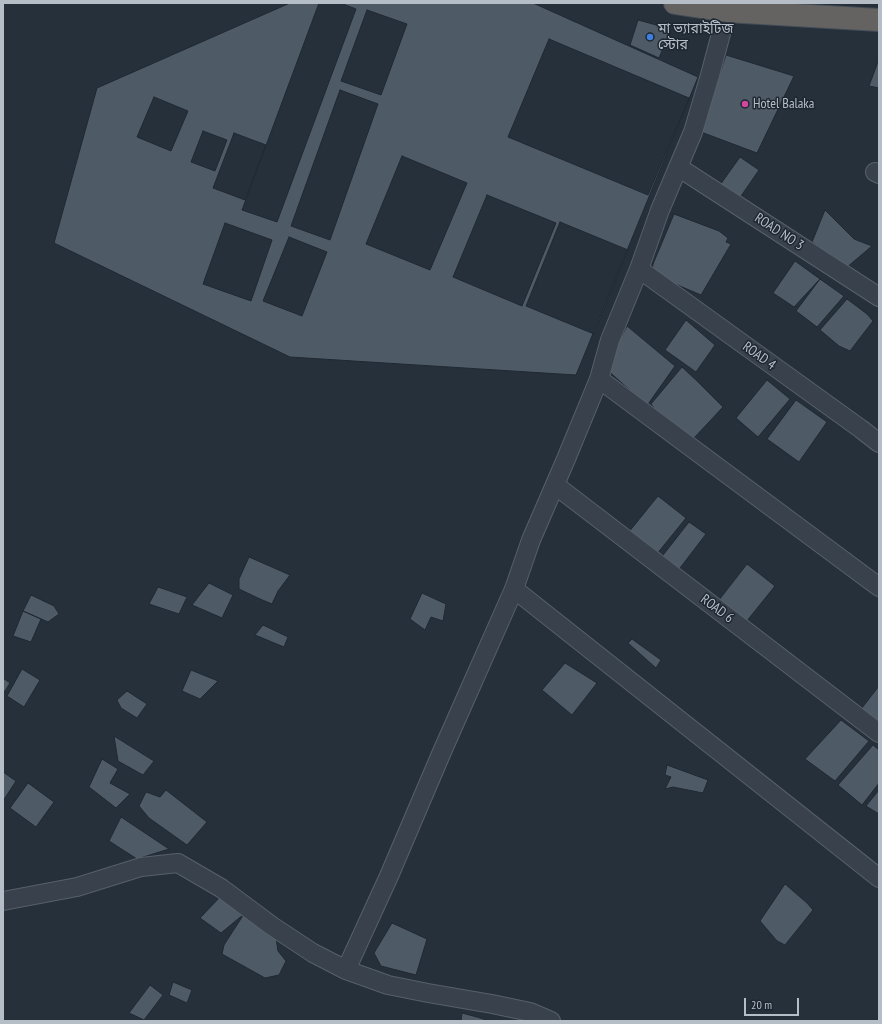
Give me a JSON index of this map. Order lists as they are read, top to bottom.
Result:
{
  "streets": {
    "street": ["ROAD NO 3", "ROAD 4", "ROAD 6"]
  },
  "places": ["মা ভ‍্যারাইটিজ স্টোর", "Hotel Balaka"],
  "scale_bar": "20 m"
}
